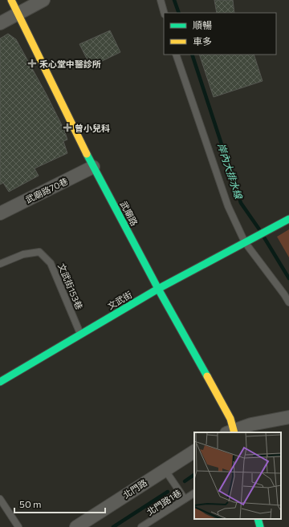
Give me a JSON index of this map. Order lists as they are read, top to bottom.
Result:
{
  "streets": {
    "street": [
      "武廟路70巷",
      "武廟路",
      "文武街",
      "北門路"
    ],
    "lane": ["文武街153巷", "北門路1巷"]
  },
  "crossings": [
    ["武廟路70巷", "武廟路"],
    ["武廟路", "文武街"],
    ["文武街153巷", "文武街"]
  ],
  "water": ["岸內大排水線"],
  "places": {
    "health": ["禾心堂中醫診所", "曾小兒科"]
  },
  "legend": ["順暢", "車多"],
  "scale_bar": "50 m"
}
